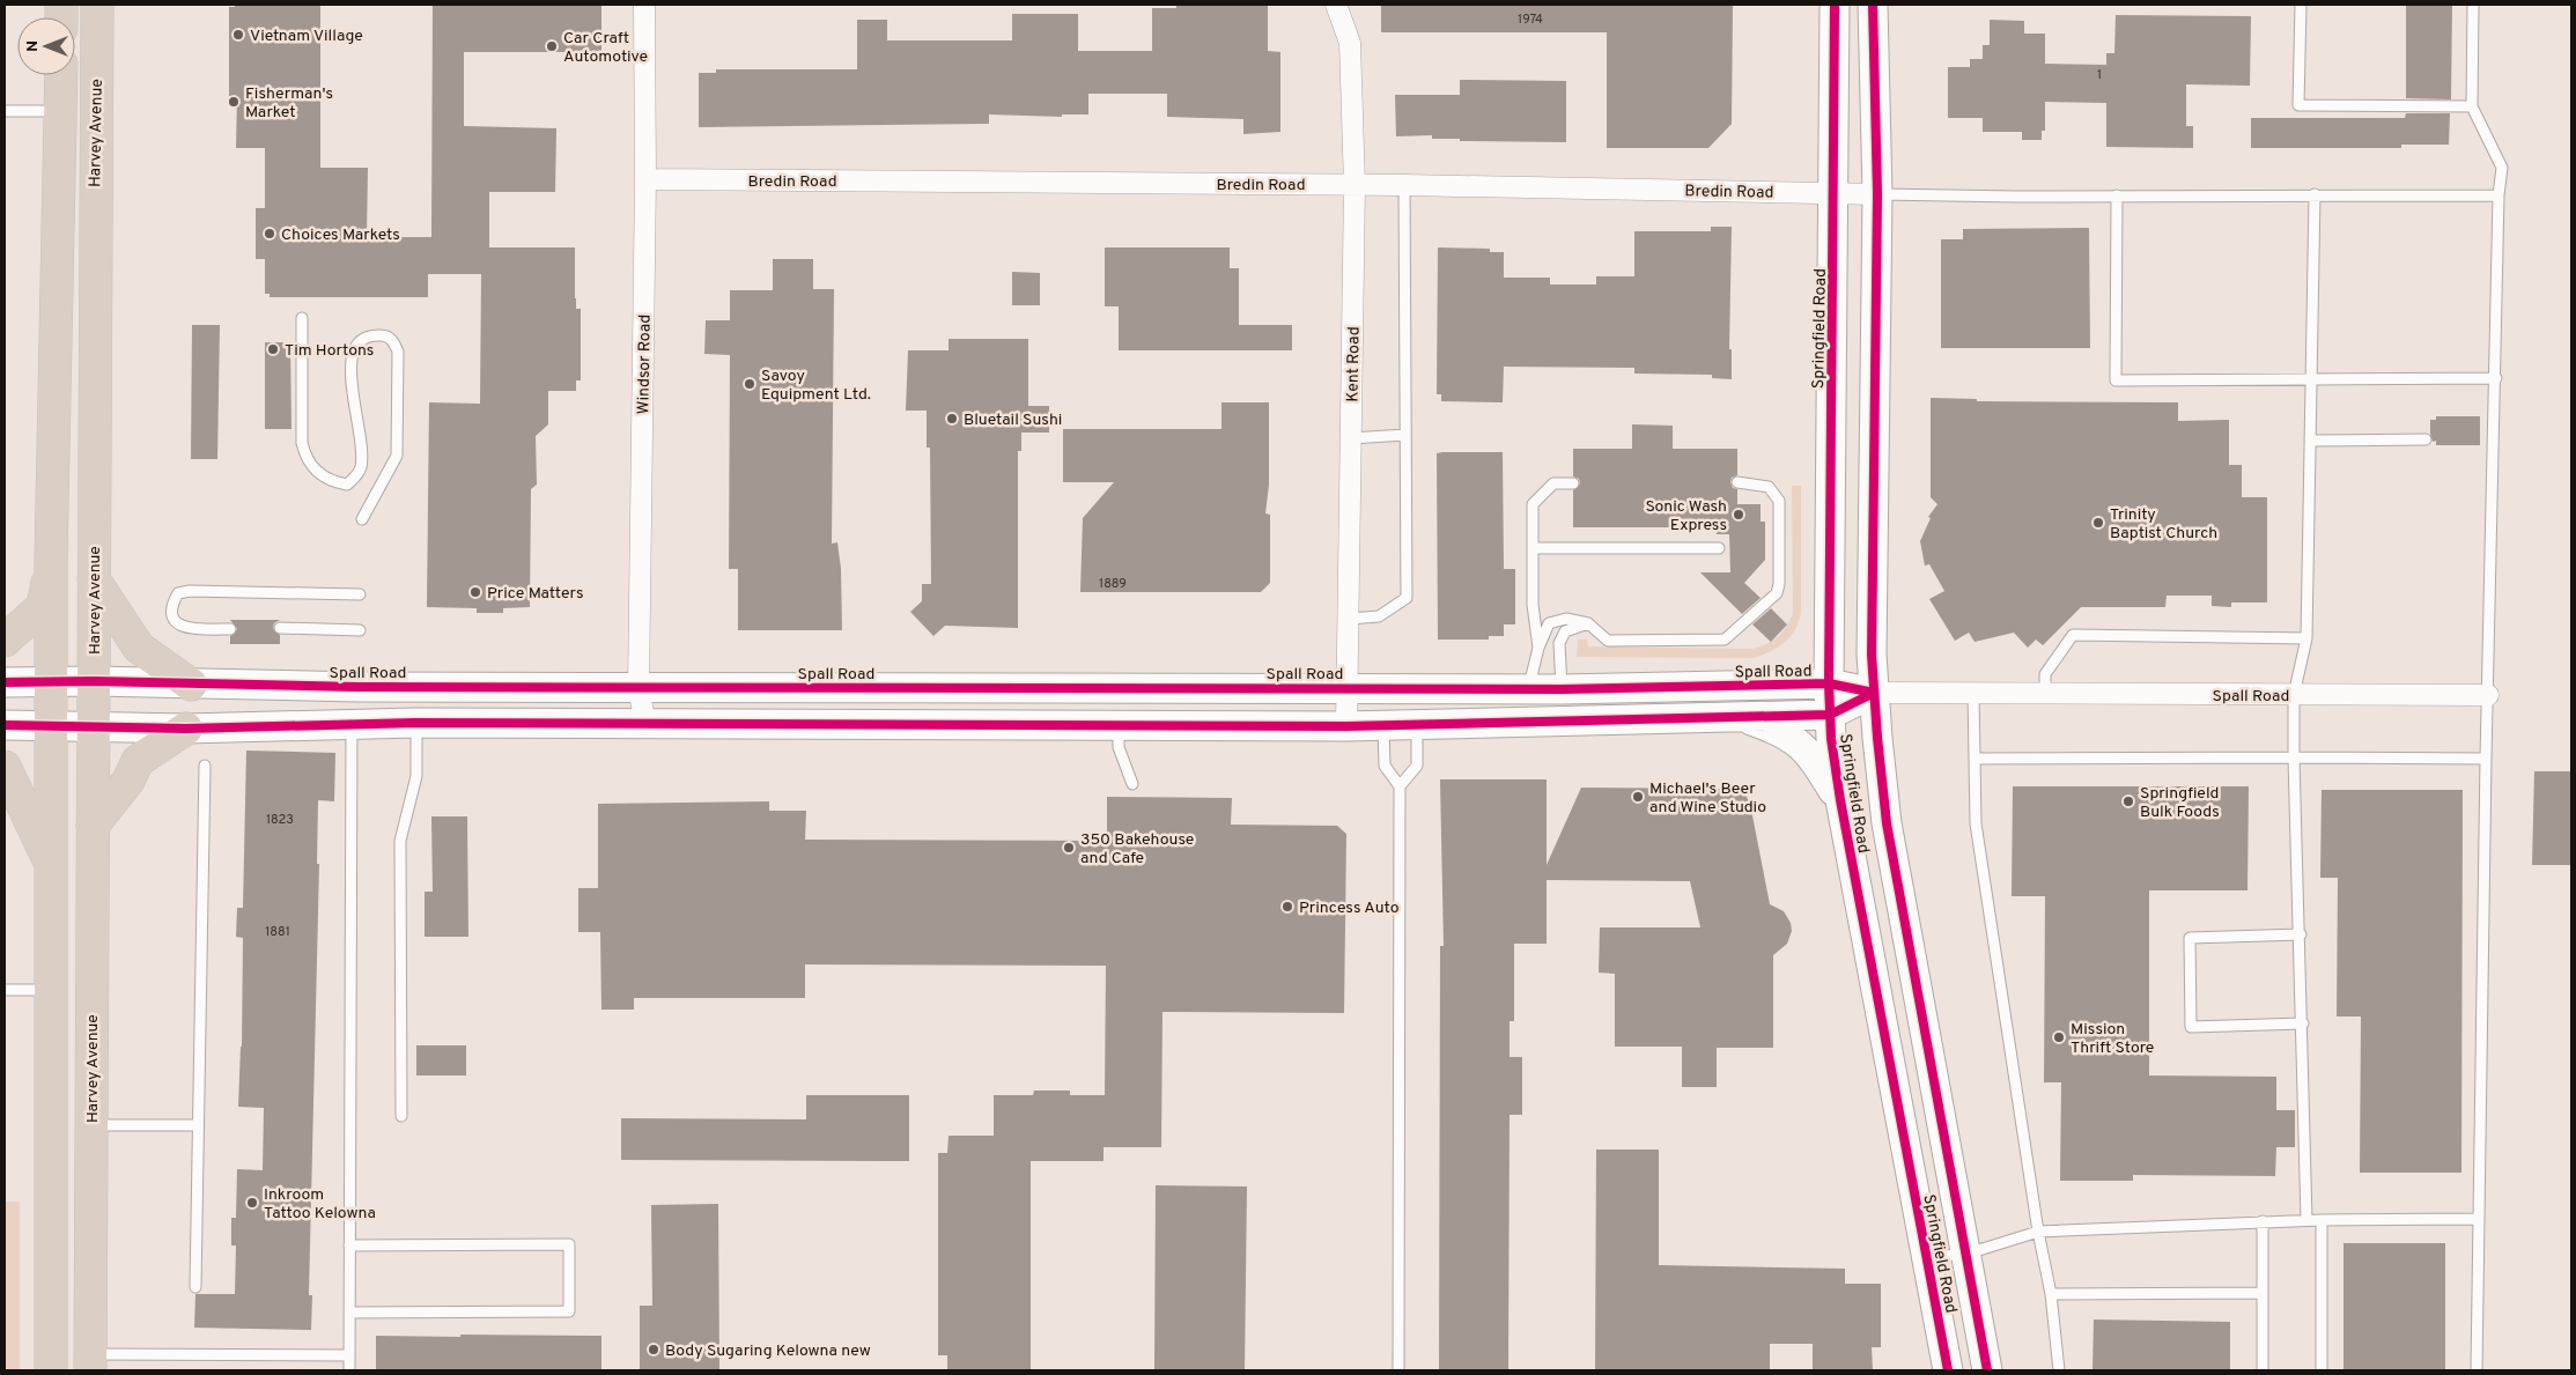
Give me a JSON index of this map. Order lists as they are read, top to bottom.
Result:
{
  "streets": {
    "highway": ["Harvey Avenue"],
    "main road": ["Springfield Road", "Spall Road"],
    "street": ["Bredin Road", "Windsor Road", "Kent Road"]
  },
  "crossings": [
    ["Harvey Avenue", "Spall Road"],
    ["Bredin Road", "Springfield Road"],
    ["Bredin Road", "Windsor Road"],
    ["Bredin Road", "Kent Road"],
    ["Springfield Road", "Spall Road"],
    ["Windsor Road", "Spall Road"],
    ["Kent Road", "Spall Road"]
  ],
  "places": [
    "Vietnam Village",
    "Car Craft Automotive",
    "Fisherman's Market",
    "Choices Markets",
    "Tim Hortons",
    "Savoy Equipment Ltd.",
    "Bluetail Sushi",
    "Sonic Wash Express",
    "Trinity Baptist Church",
    "Price Matters",
    "Michael's Beer and Wine Studio",
    "Springfield Bulk Foods",
    "350 Bakehouse and Cafe",
    "Princess Auto",
    "Mission Thrift Store",
    "Inkroom Tattoo Kelowna",
    "Body Sugaring Kelowna new"
  ],
  "house_numbers": [
    "1974",
    "1",
    "1889",
    "1823",
    "1881"
  ],
  "north": "left"
}
